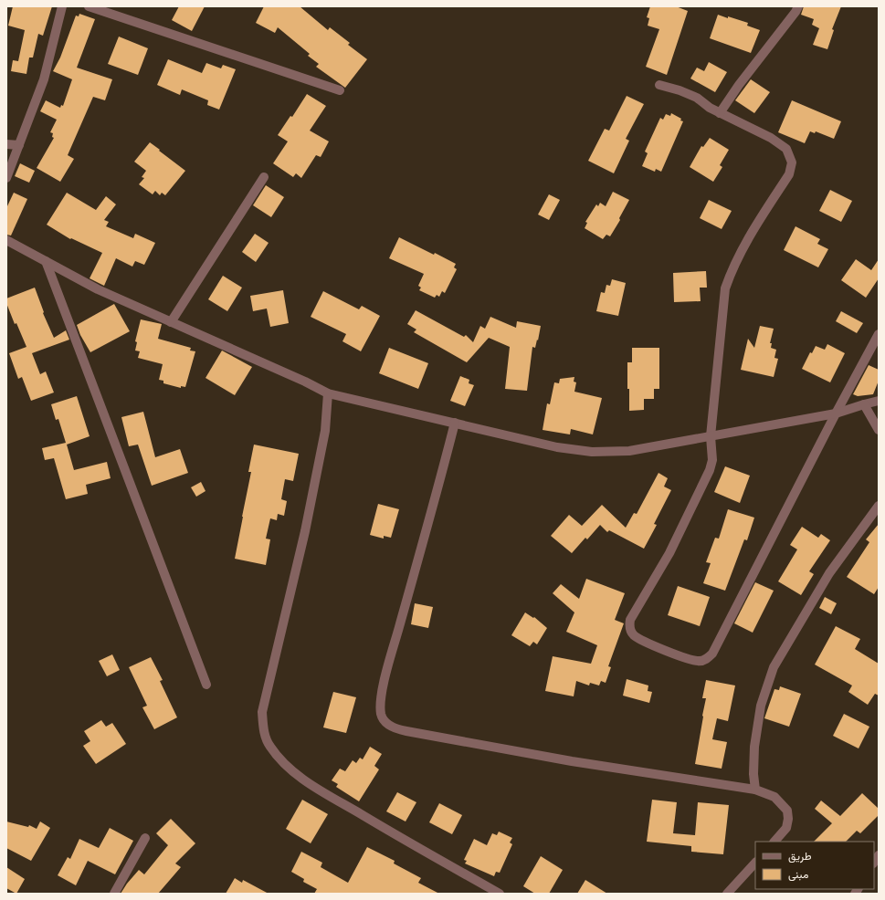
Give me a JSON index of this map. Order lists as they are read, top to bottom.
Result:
{
  "legend": ["طريق", "مبنى"]
}
